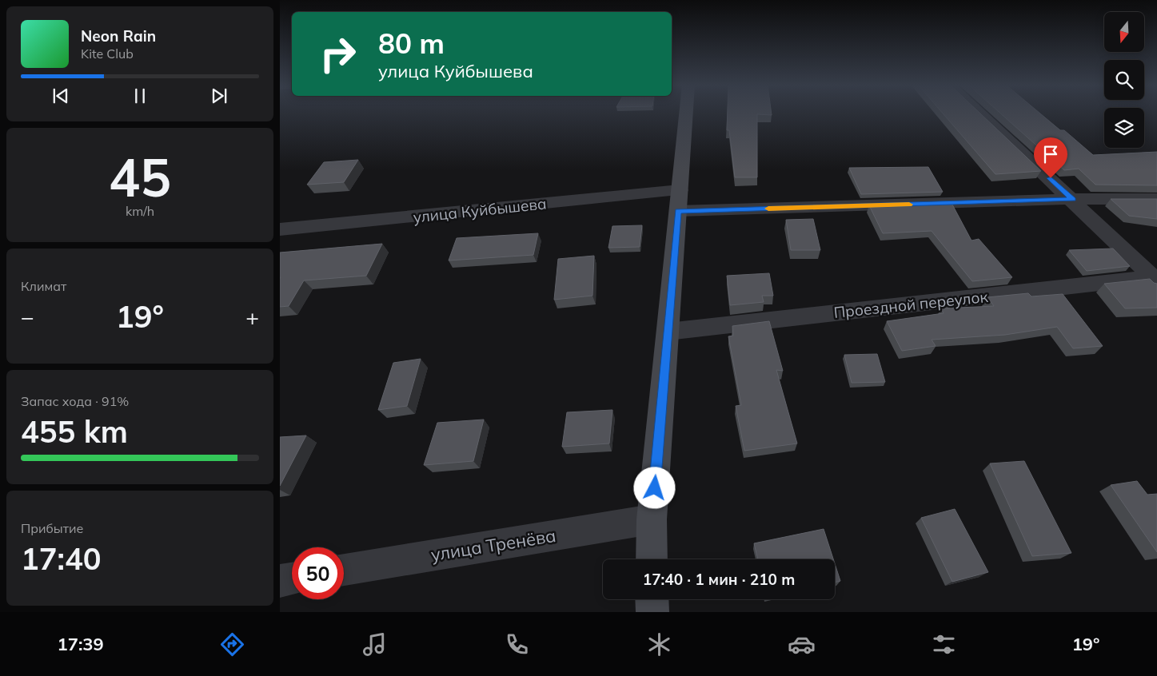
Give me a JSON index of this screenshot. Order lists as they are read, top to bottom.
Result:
{
  "streets": {
    "street": ["улица Куйбышева", "Проездной переулок", "улица Тренёва"]
  },
  "north": "bottom",
  "page": {
    "turn": ["80 m", "улица Куйбышева"],
    "song": ["Neon Rain", "Kite Club"],
    "tile": [
      ["45", "km/h"],
      "Климат",
      ["Запас хода · 91%", "455 km"],
      ["Прибытие", "17:40"]
    ],
    "heat": ["−", "19°", "+"],
    "limit": "50",
    "trip": "17:40 · 1 мин · 210 m",
    "tabs": ["17:39", "19°"]
  }
}
